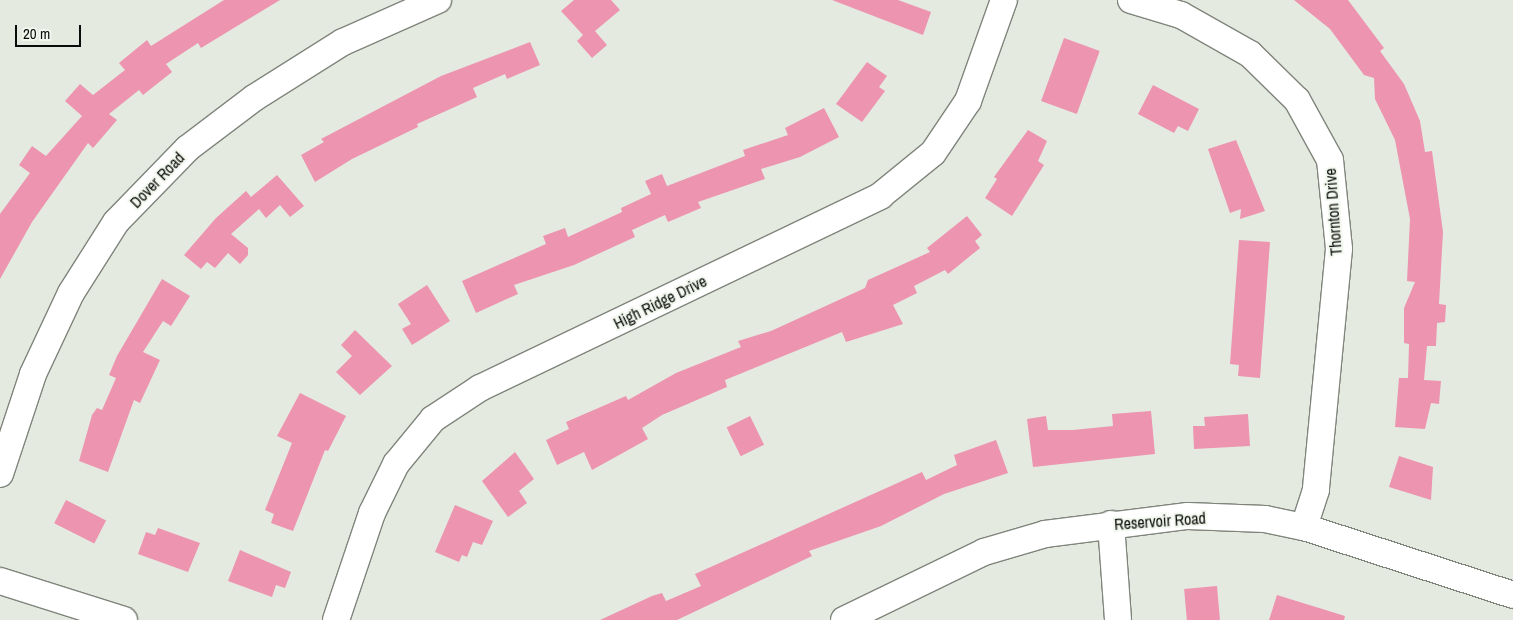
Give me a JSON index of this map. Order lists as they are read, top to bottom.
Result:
{
  "streets": {
    "street": [
      "Dover Road",
      "Thornton Drive",
      "High Ridge Drive",
      "Reservoir Road"
    ]
  },
  "crossings": [
    ["Thornton Drive", "Reservoir Road"]
  ],
  "scale_bar": "20 m"
}
